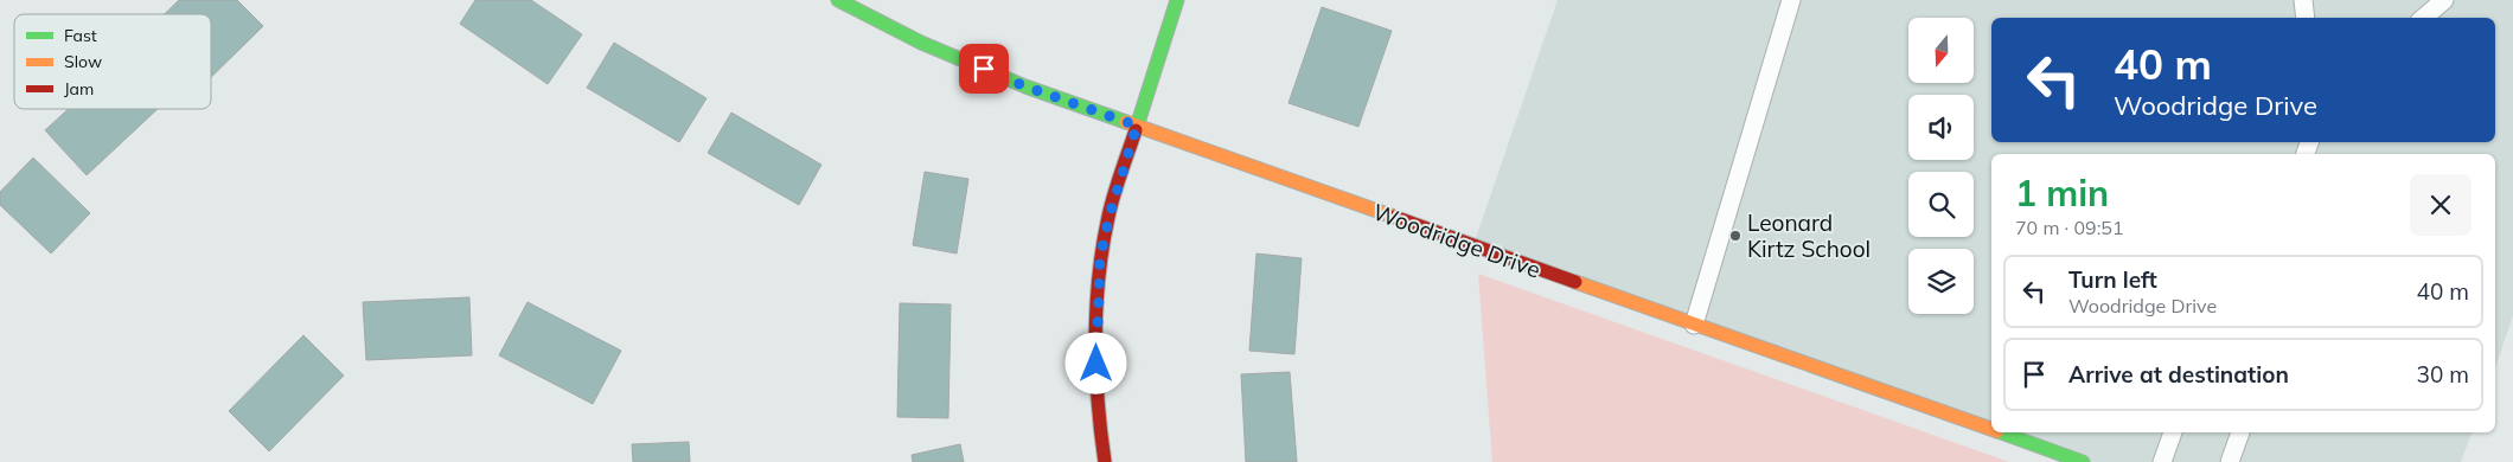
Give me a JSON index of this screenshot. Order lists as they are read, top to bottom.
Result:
{
  "streets": {
    "street": ["Woodridge Drive"]
  },
  "places": ["Leonard Kirtz School"],
  "legend": ["Fast", "Slow", "Jam"],
  "north": "bottom",
  "page": {
    "turn": ["40 m", "Woodridge Drive"],
    "heading": ["1 min", "70 m · 09:51"],
    "list": [
      {
        "name": "Turn left",
        "note": "Woodridge Drive",
        "value": "40 m"
      },
      {
        "name": "Arrive at destination",
        "value": "30 m"
      }
    ]
  }
}
